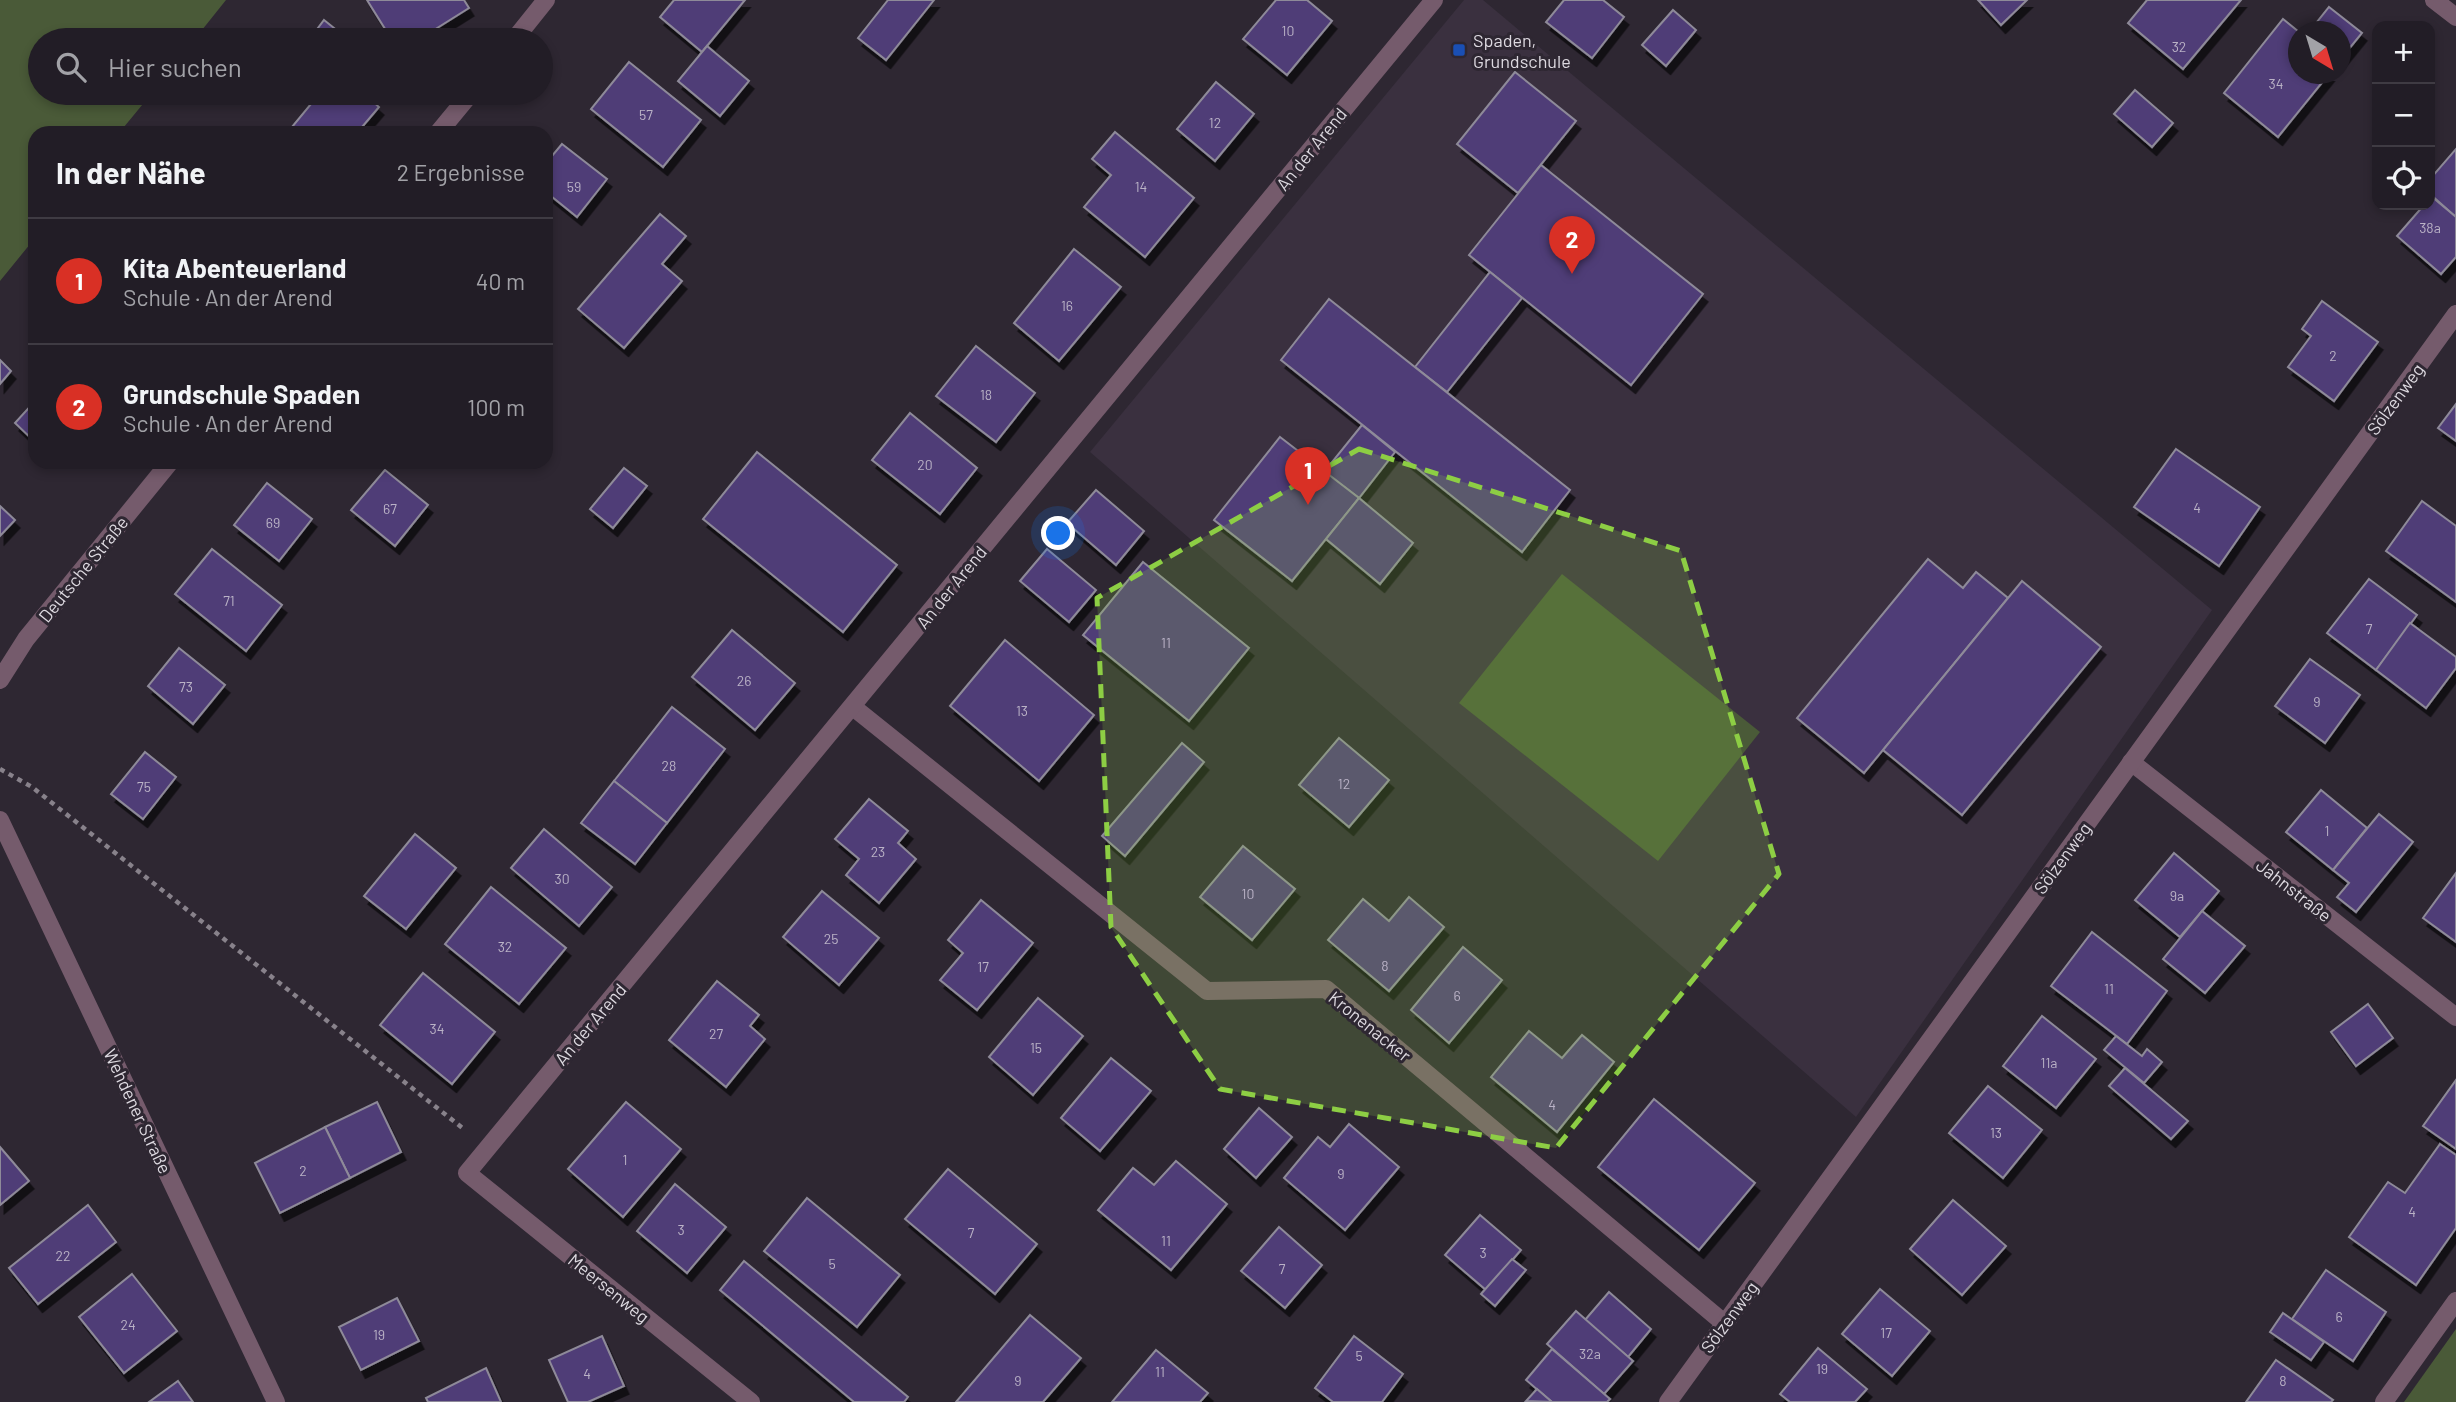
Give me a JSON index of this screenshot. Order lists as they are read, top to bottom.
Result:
{
  "streets": {
    "street": [
      "An der Arend",
      "Sölzenweg",
      "Deutsche Straße",
      "Jahnstraße",
      "Kronenacker",
      "Wehdener Straße",
      "Meersenweg"
    ]
  },
  "crossings": [
    ["An der Arend", "Kronenacker"],
    ["An der Arend", "Meersenweg"],
    ["Sölzenweg", "Jahnstraße"],
    ["Sölzenweg", "Kronenacker"]
  ],
  "places": {
    "transit": ["Spaden, Grundschule"]
  },
  "house_numbers": [
    "10",
    "32",
    "34",
    "57",
    "12",
    "59",
    "14",
    "38a",
    "16",
    "2",
    "18",
    "20",
    "4",
    "67",
    "69",
    "71",
    "7",
    "11",
    "26",
    "73",
    "9",
    "13",
    "28",
    "12",
    "75",
    "1",
    "23",
    "30",
    "10",
    "9a",
    "25",
    "32",
    "8",
    "17",
    "11",
    "6",
    "34",
    "27",
    "15",
    "11a",
    "4",
    "13",
    "1",
    "2",
    "9",
    "4",
    "3",
    "7",
    "11",
    "3",
    "22",
    "5",
    "7",
    "6",
    "24",
    "17",
    "19",
    "32a",
    "5",
    "19",
    "11",
    "4",
    "9",
    "8"
  ],
  "north": "bottom right",
  "page": {
    "map_buttons": ["+", "−"],
    "search": "Hier suchen",
    "heading": ["In der Nähe", "2 Ergebnisse"],
    "pins": ["2", "1"],
    "list": [
      {
        "mark": "1",
        "name": "Kita Abenteuerland",
        "note": "Schule · An der Arend",
        "value": "40 m"
      },
      {
        "mark": "2",
        "name": "Grundschule Spaden",
        "note": "Schule · An der Arend",
        "value": "100 m"
      }
    ]
  }
}
